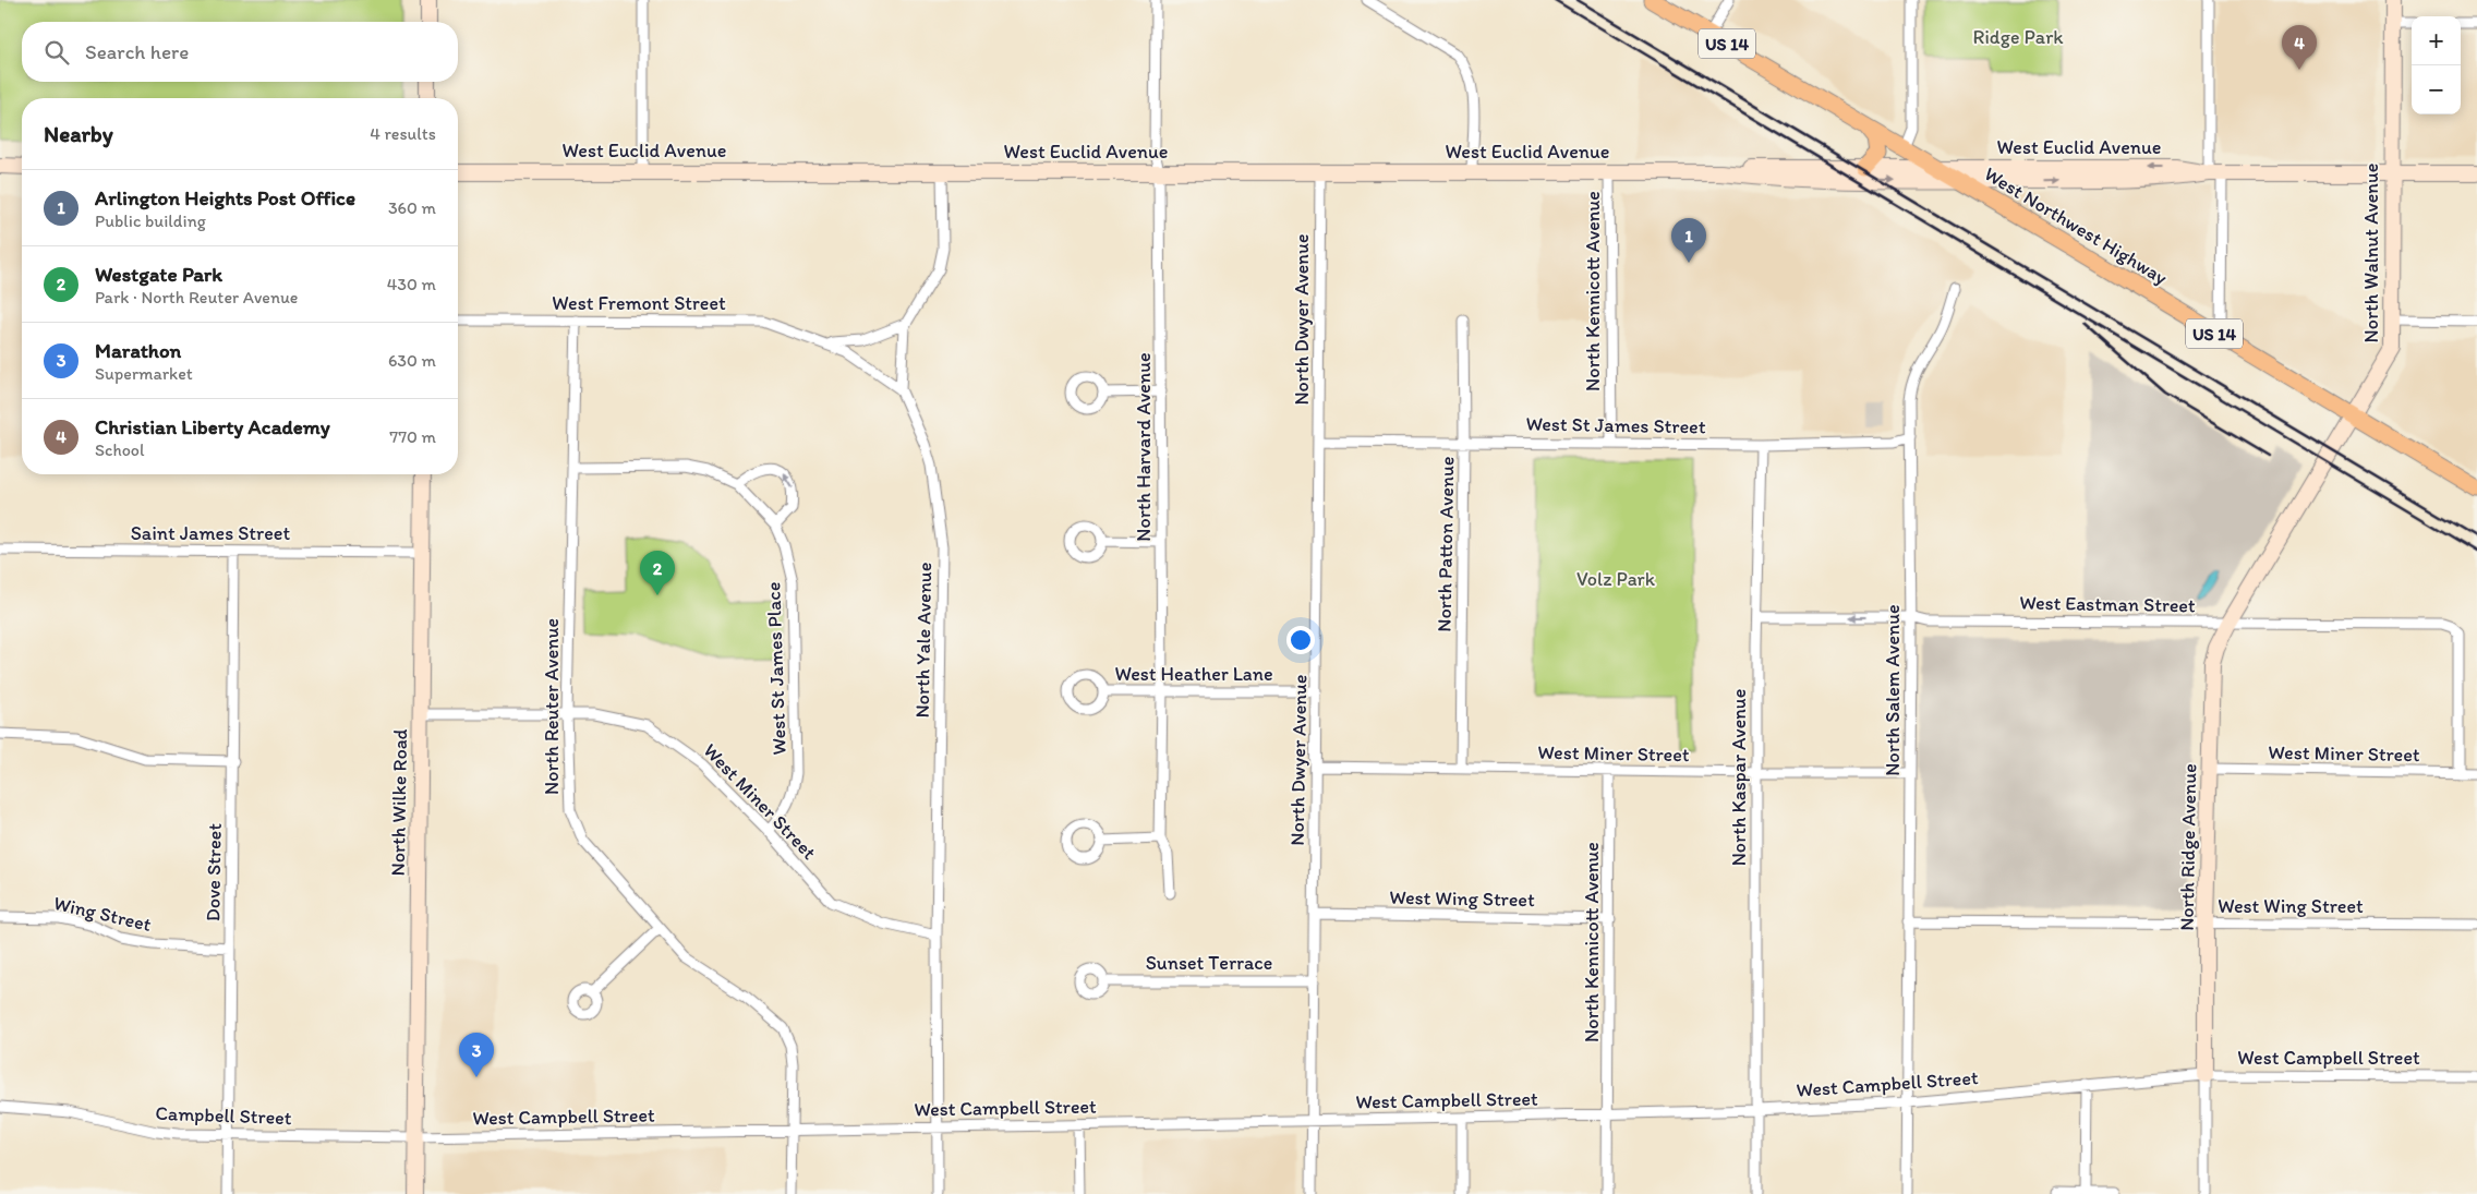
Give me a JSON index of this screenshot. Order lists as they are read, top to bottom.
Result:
{
  "streets": {
    "main road": [
      "US 14",
      "West Euclid Avenue",
      "West Northwest Highway",
      "North Walnut Avenue",
      "North Wilke Road",
      "North Ridge Avenue"
    ],
    "street": [
      "North Kennicott Avenue",
      "West Fremont Street",
      "North Dwyer Avenue",
      "West St James Street",
      "North Harvard Avenue",
      "Saint James Street",
      "North Patton Avenue",
      "West Eastman Street",
      "North Yale Avenue",
      "West St James Place",
      "West Heather Lane",
      "North Salem Avenue",
      "North Reuter Avenue",
      "West Miner Street",
      "North Kaspar Avenue",
      "Dove Street",
      "West Wing Street",
      "Wing Street",
      "Sunset Terrace",
      "West Campbell Street",
      "Campbell Street"
    ]
  },
  "crossings": [
    ["West Euclid Avenue", "West Northwest Highway"],
    ["West Euclid Avenue", "North Walnut Avenue"],
    ["West Euclid Avenue", "North Kennicott Avenue"],
    ["West Euclid Avenue", "North Dwyer Avenue"],
    ["West Euclid Avenue", "North Harvard Avenue"],
    ["West Euclid Avenue", "North Yale Avenue"],
    ["West Northwest Highway", "North Walnut Avenue"],
    ["North Walnut Avenue", "West Eastman Street"],
    ["North Walnut Avenue", "North Ridge Avenue"],
    ["North Kennicott Avenue", "West St James Street"],
    ["North Kennicott Avenue", "West Miner Street"],
    ["North Kennicott Avenue", "West Wing Street"],
    ["North Kennicott Avenue", "West Campbell Street"],
    ["West Fremont Street", "North Yale Avenue"],
    ["West Fremont Street", "North Reuter Avenue"],
    ["North Dwyer Avenue", "West St James Street"],
    ["North Dwyer Avenue", "West Heather Lane"],
    ["North Dwyer Avenue", "West Miner Street"],
    ["North Dwyer Avenue", "West Wing Street"],
    ["North Dwyer Avenue", "Sunset Terrace"],
    ["North Dwyer Avenue", "West Campbell Street"],
    ["West St James Street", "North Patton Avenue"],
    ["West St James Street", "North Salem Avenue"],
    ["West St James Street", "North Kaspar Avenue"],
    ["North Harvard Avenue", "West Heather Lane"],
    ["Saint James Street", "North Wilke Road"],
    ["Saint James Street", "Dove Street"],
    ["North Patton Avenue", "West Miner Street"],
    ["West Eastman Street", "North Salem Avenue"],
    ["West Eastman Street", "West Miner Street"],
    ["West Eastman Street", "North Kaspar Avenue"],
    ["West Eastman Street", "North Ridge Avenue"],
    ["North Yale Avenue", "West Miner Street"],
    ["North Yale Avenue", "West Campbell Street"],
    ["West St James Place", "North Reuter Avenue"],
    ["West St James Place", "West Miner Street"],
    ["North Salem Avenue", "West Miner Street"],
    ["North Salem Avenue", "West Wing Street"],
    ["North Salem Avenue", "West Campbell Street"],
    ["North Reuter Avenue", "West Miner Street"],
    ["North Reuter Avenue", "West Campbell Street"],
    ["West Miner Street", "North Kaspar Avenue"],
    ["West Miner Street", "North Wilke Road"],
    ["West Miner Street", "North Ridge Avenue"],
    ["North Kaspar Avenue", "West Campbell Street"],
    ["North Wilke Road", "West Campbell Street"],
    ["North Wilke Road", "Campbell Street"],
    ["North Ridge Avenue", "West Wing Street"],
    ["North Ridge Avenue", "West Campbell Street"],
    ["Dove Street", "Wing Street"],
    ["Dove Street", "Campbell Street"],
    ["West Campbell Street", "Campbell Street"]
  ],
  "parks": ["Ridge Park", "Volz Park"],
  "page": {
    "map_buttons": ["+", "−"],
    "search": "Search here",
    "pins": [
      "4",
      "1",
      "2",
      "3"
    ],
    "heading": ["Nearby", "4 results"],
    "list": [
      {
        "mark": "1",
        "name": "Arlington Heights Post Office",
        "note": "Public building",
        "value": "360 m"
      },
      {
        "mark": "2",
        "name": "Westgate Park",
        "note": "Park · North Reuter Avenue",
        "value": "430 m"
      },
      {
        "mark": "3",
        "name": "Marathon",
        "note": "Supermarket",
        "value": "630 m"
      },
      {
        "mark": "4",
        "name": "Christian Liberty Academy",
        "note": "School",
        "value": "770 m"
      }
    ]
  }
}
